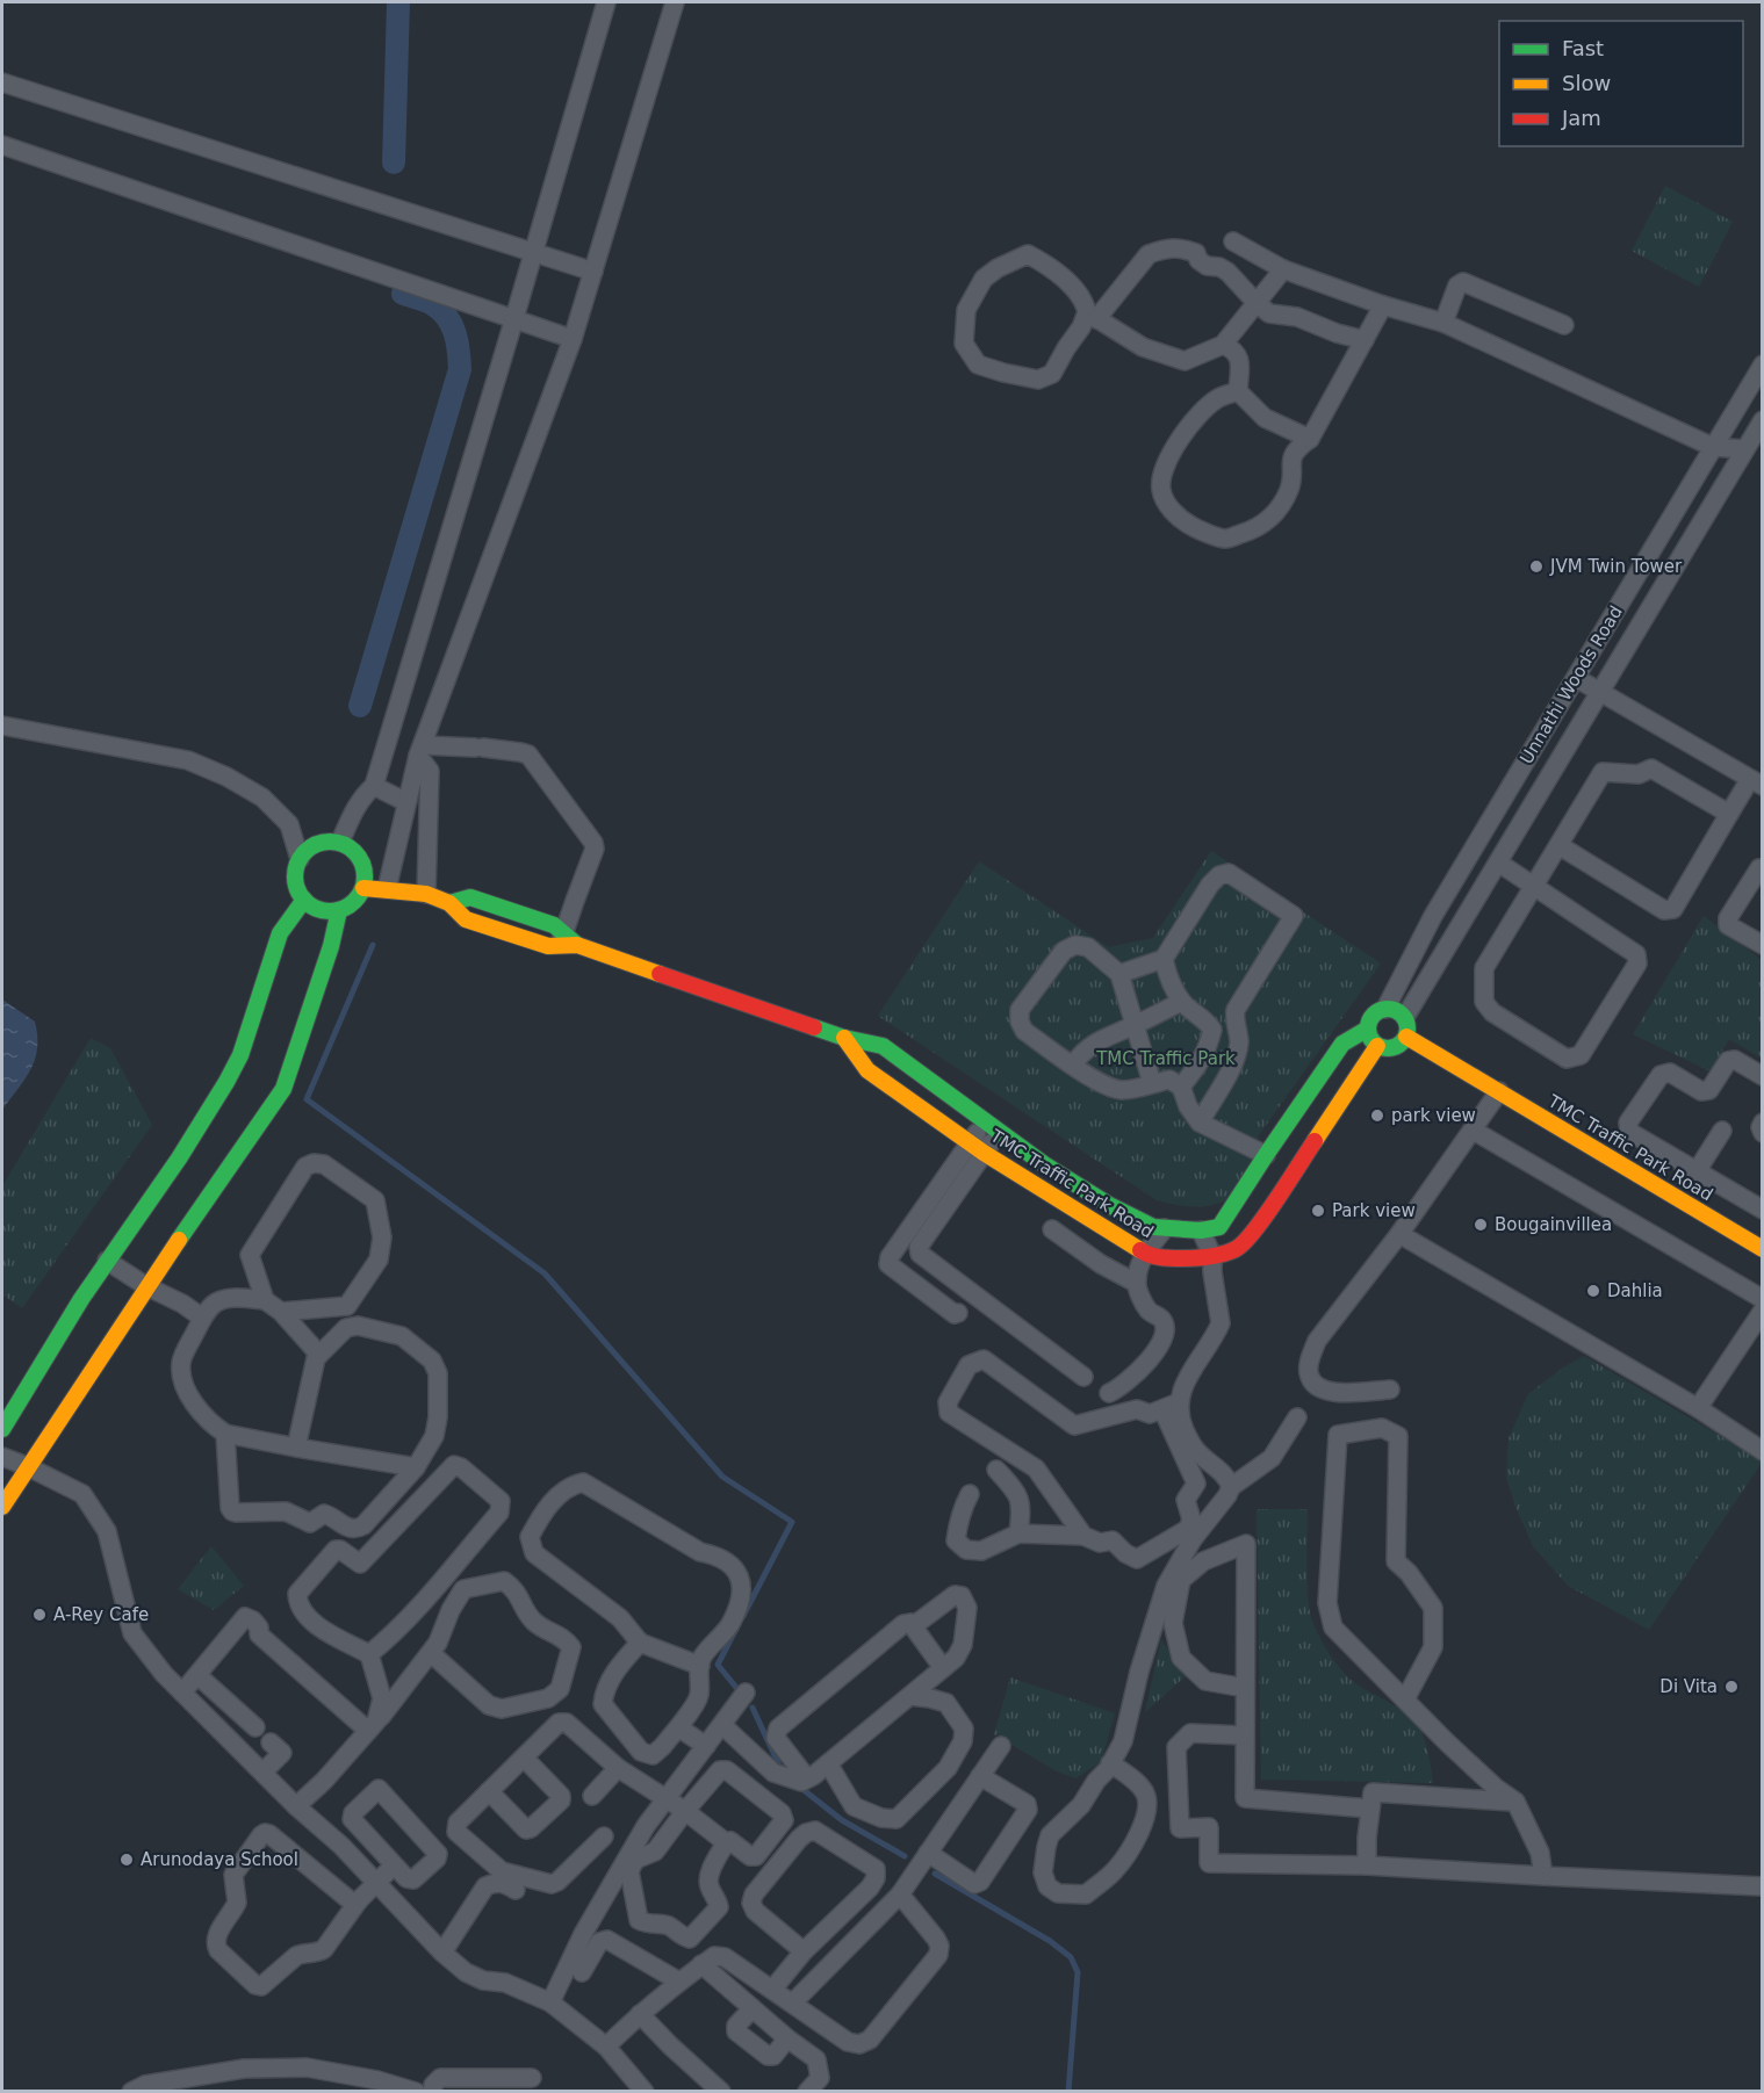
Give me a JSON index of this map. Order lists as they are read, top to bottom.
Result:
{
  "streets": {
    "street": ["Unnathi Woods Road", "TMC Traffic Park Road"]
  },
  "crossings": [
    ["Unnathi Woods Road", "TMC Traffic Park Road"]
  ],
  "parks": ["TMC Traffic Park"],
  "places": [
    "JVM Twin Tower",
    "park view",
    "Park view",
    "Bougainvillea",
    "Dahlia",
    "A-Rey Cafe",
    "Di Vita",
    "Arunodaya School"
  ],
  "legend": ["Fast", "Slow", "Jam"]
}
